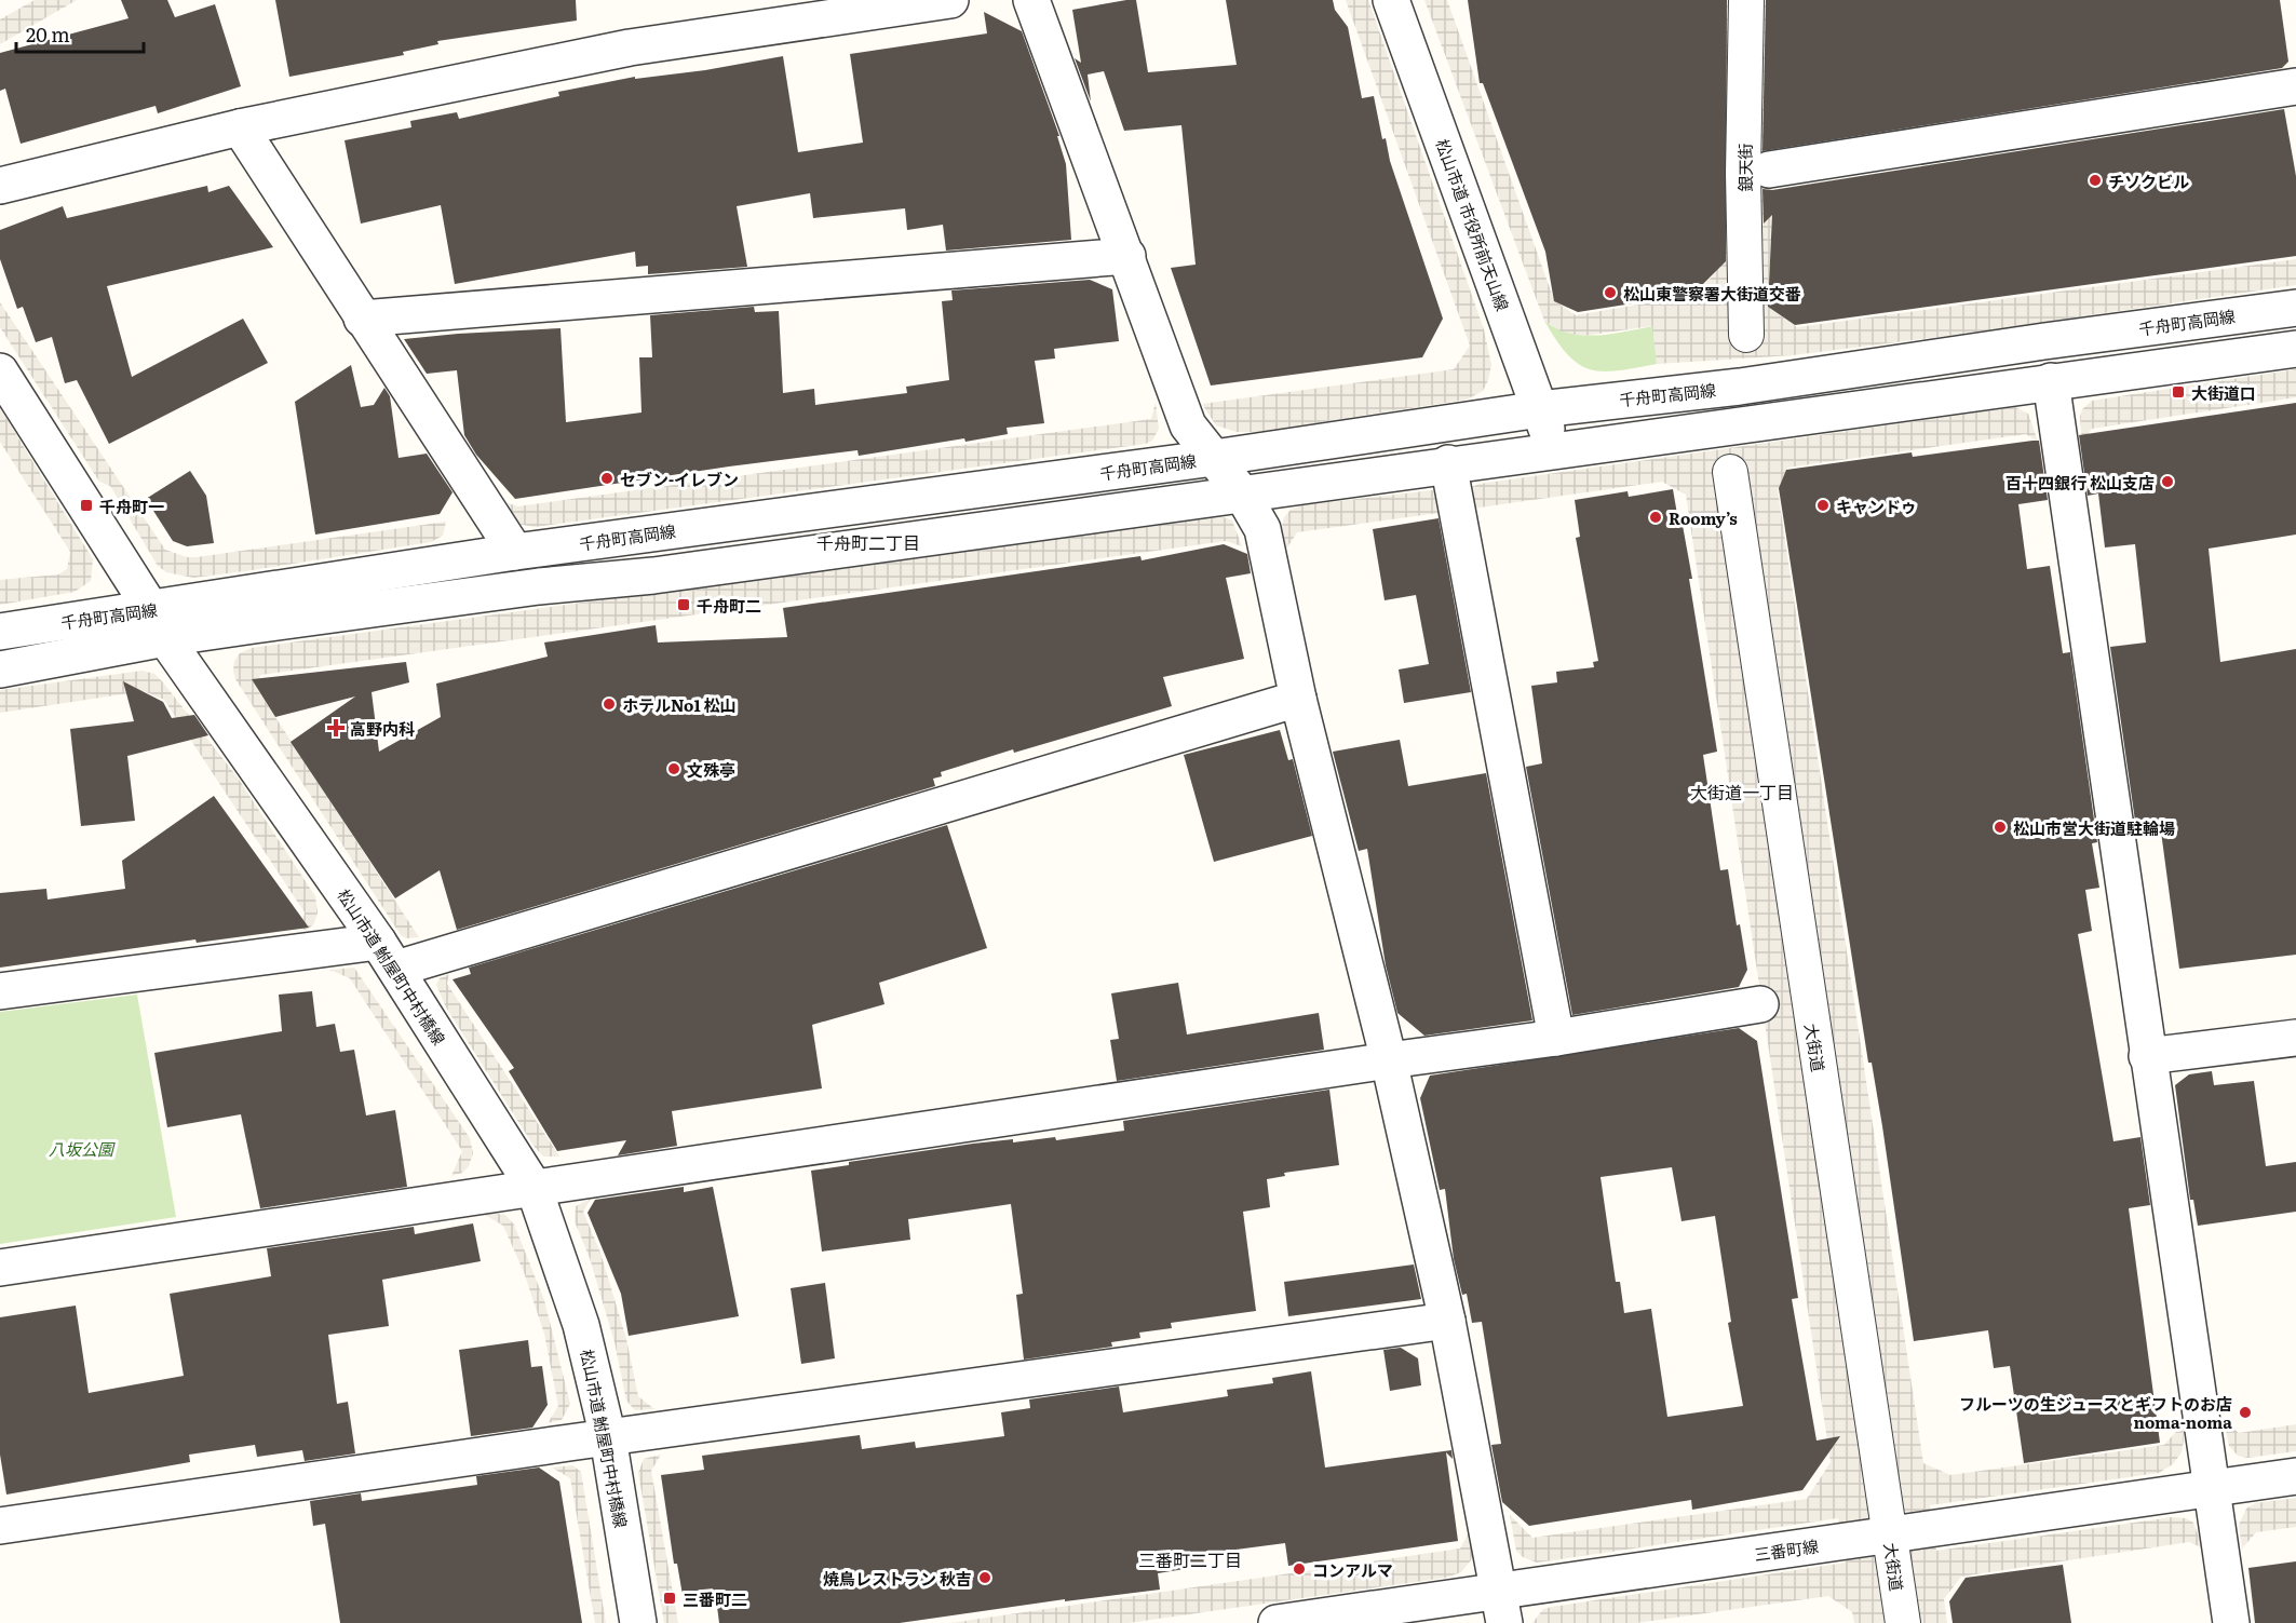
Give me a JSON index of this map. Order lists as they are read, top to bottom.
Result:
{
  "streets": {
    "street": [
      "銀天街",
      "松山市道 市役所前天山線",
      "千舟町高岡線",
      "松山市道 鮒屋町中村橋線",
      "大街道",
      "三番町線"
    ]
  },
  "crossings": [
    ["松山市道 市役所前天山線", "千舟町高岡線"],
    ["千舟町高岡線", "松山市道 鮒屋町中村橋線"],
    ["大街道", "三番町線"]
  ],
  "districts": ["千舟町二丁目", "大街道一丁目", "三番町二丁目"],
  "parks": ["八坂公園"],
  "places": {
    "other": [
      "チソクビル",
      "松山東警察署大街道交番",
      "セブン-イレブン",
      "百十四銀行 松山支店",
      "キャンドゥ",
      "Roomy’s",
      "ホテルNo1 松山",
      "文殊亭",
      "松山市営大街道駐輪場",
      "フルーツの生ジュースとギフトのお店 noma-noma",
      "コンアルマ",
      "焼鳥レストラン 秋吉"
    ],
    "transit": [
      "大街道口",
      "千舟町一",
      "千舟町二",
      "三番町二"
    ],
    "health": ["高野内科"]
  },
  "scale_bar": "20 m"
}
